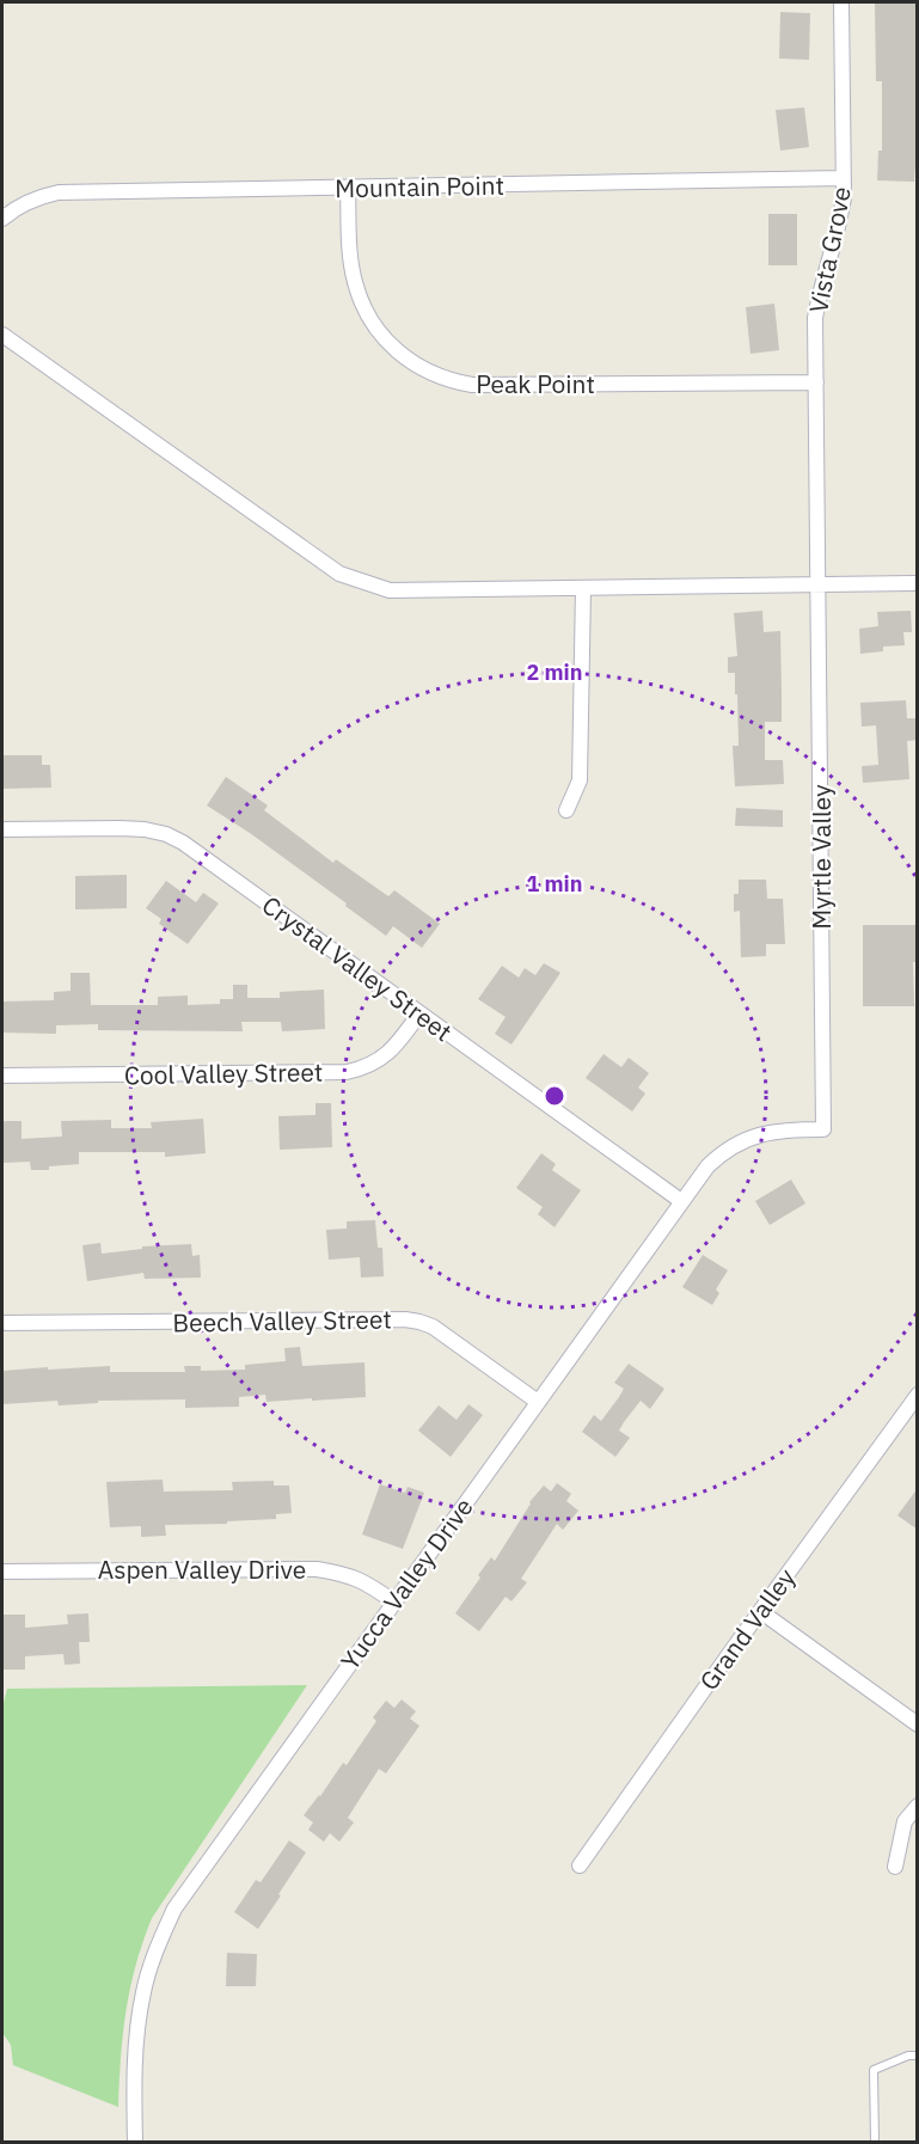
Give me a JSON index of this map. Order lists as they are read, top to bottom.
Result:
{
  "streets": {
    "street": [
      "Mountain Point",
      "Vista Grove",
      "Peak Point",
      "Myrtle Valley",
      "Crystal Valley Street",
      "Cool Valley Street",
      "Beech Valley Street",
      "Aspen Valley Drive",
      "Yucca Valley Drive",
      "Grand Valley"
    ]
  },
  "crossings": [
    ["Mountain Point", "Vista Grove"],
    ["Mountain Point", "Peak Point"],
    ["Vista Grove", "Peak Point"],
    ["Vista Grove", "Myrtle Valley"],
    ["Myrtle Valley", "Yucca Valley Drive"],
    ["Crystal Valley Street", "Cool Valley Street"],
    ["Crystal Valley Street", "Yucca Valley Drive"],
    ["Beech Valley Street", "Yucca Valley Drive"],
    ["Aspen Valley Drive", "Yucca Valley Drive"]
  ],
  "rings": ["2 min", "1 min"]
}
